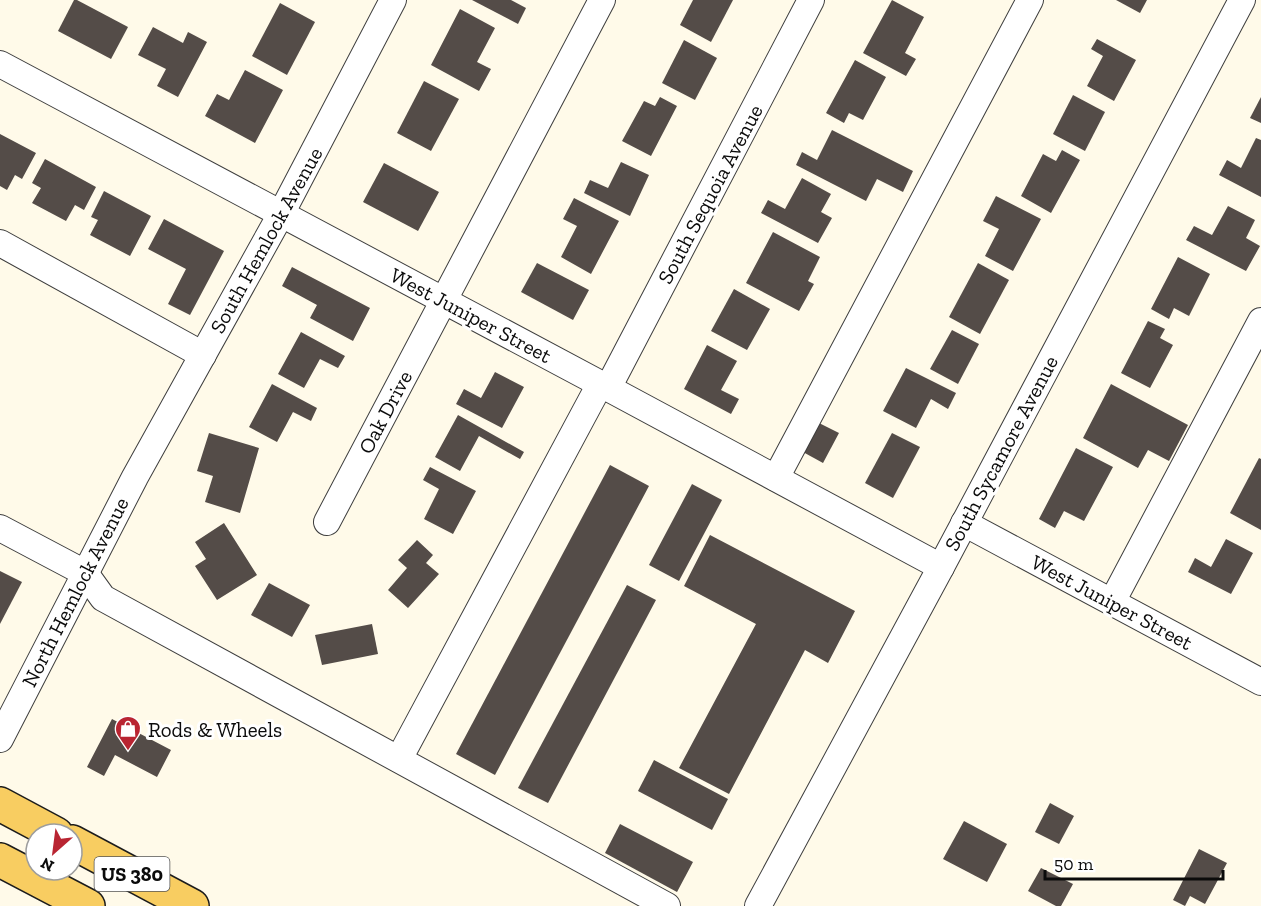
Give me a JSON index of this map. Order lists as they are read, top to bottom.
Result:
{
  "streets": {
    "main road": ["US 380"],
    "street": [
      "South Sequoia Avenue",
      "South Hemlock Avenue",
      "West Juniper Street",
      "Oak Drive",
      "South Sycamore Avenue",
      "North Hemlock Avenue"
    ]
  },
  "crossings": [
    ["South Sequoia Avenue", "West Juniper Street"],
    ["South Hemlock Avenue", "West Juniper Street"],
    ["South Hemlock Avenue", "North Hemlock Avenue"],
    ["West Juniper Street", "Oak Drive"],
    ["West Juniper Street", "South Sycamore Avenue"]
  ],
  "places": {
    "shop": ["Rods & Wheels"]
  },
  "scale_bar": "50 m",
  "north": "bottom left"
}
